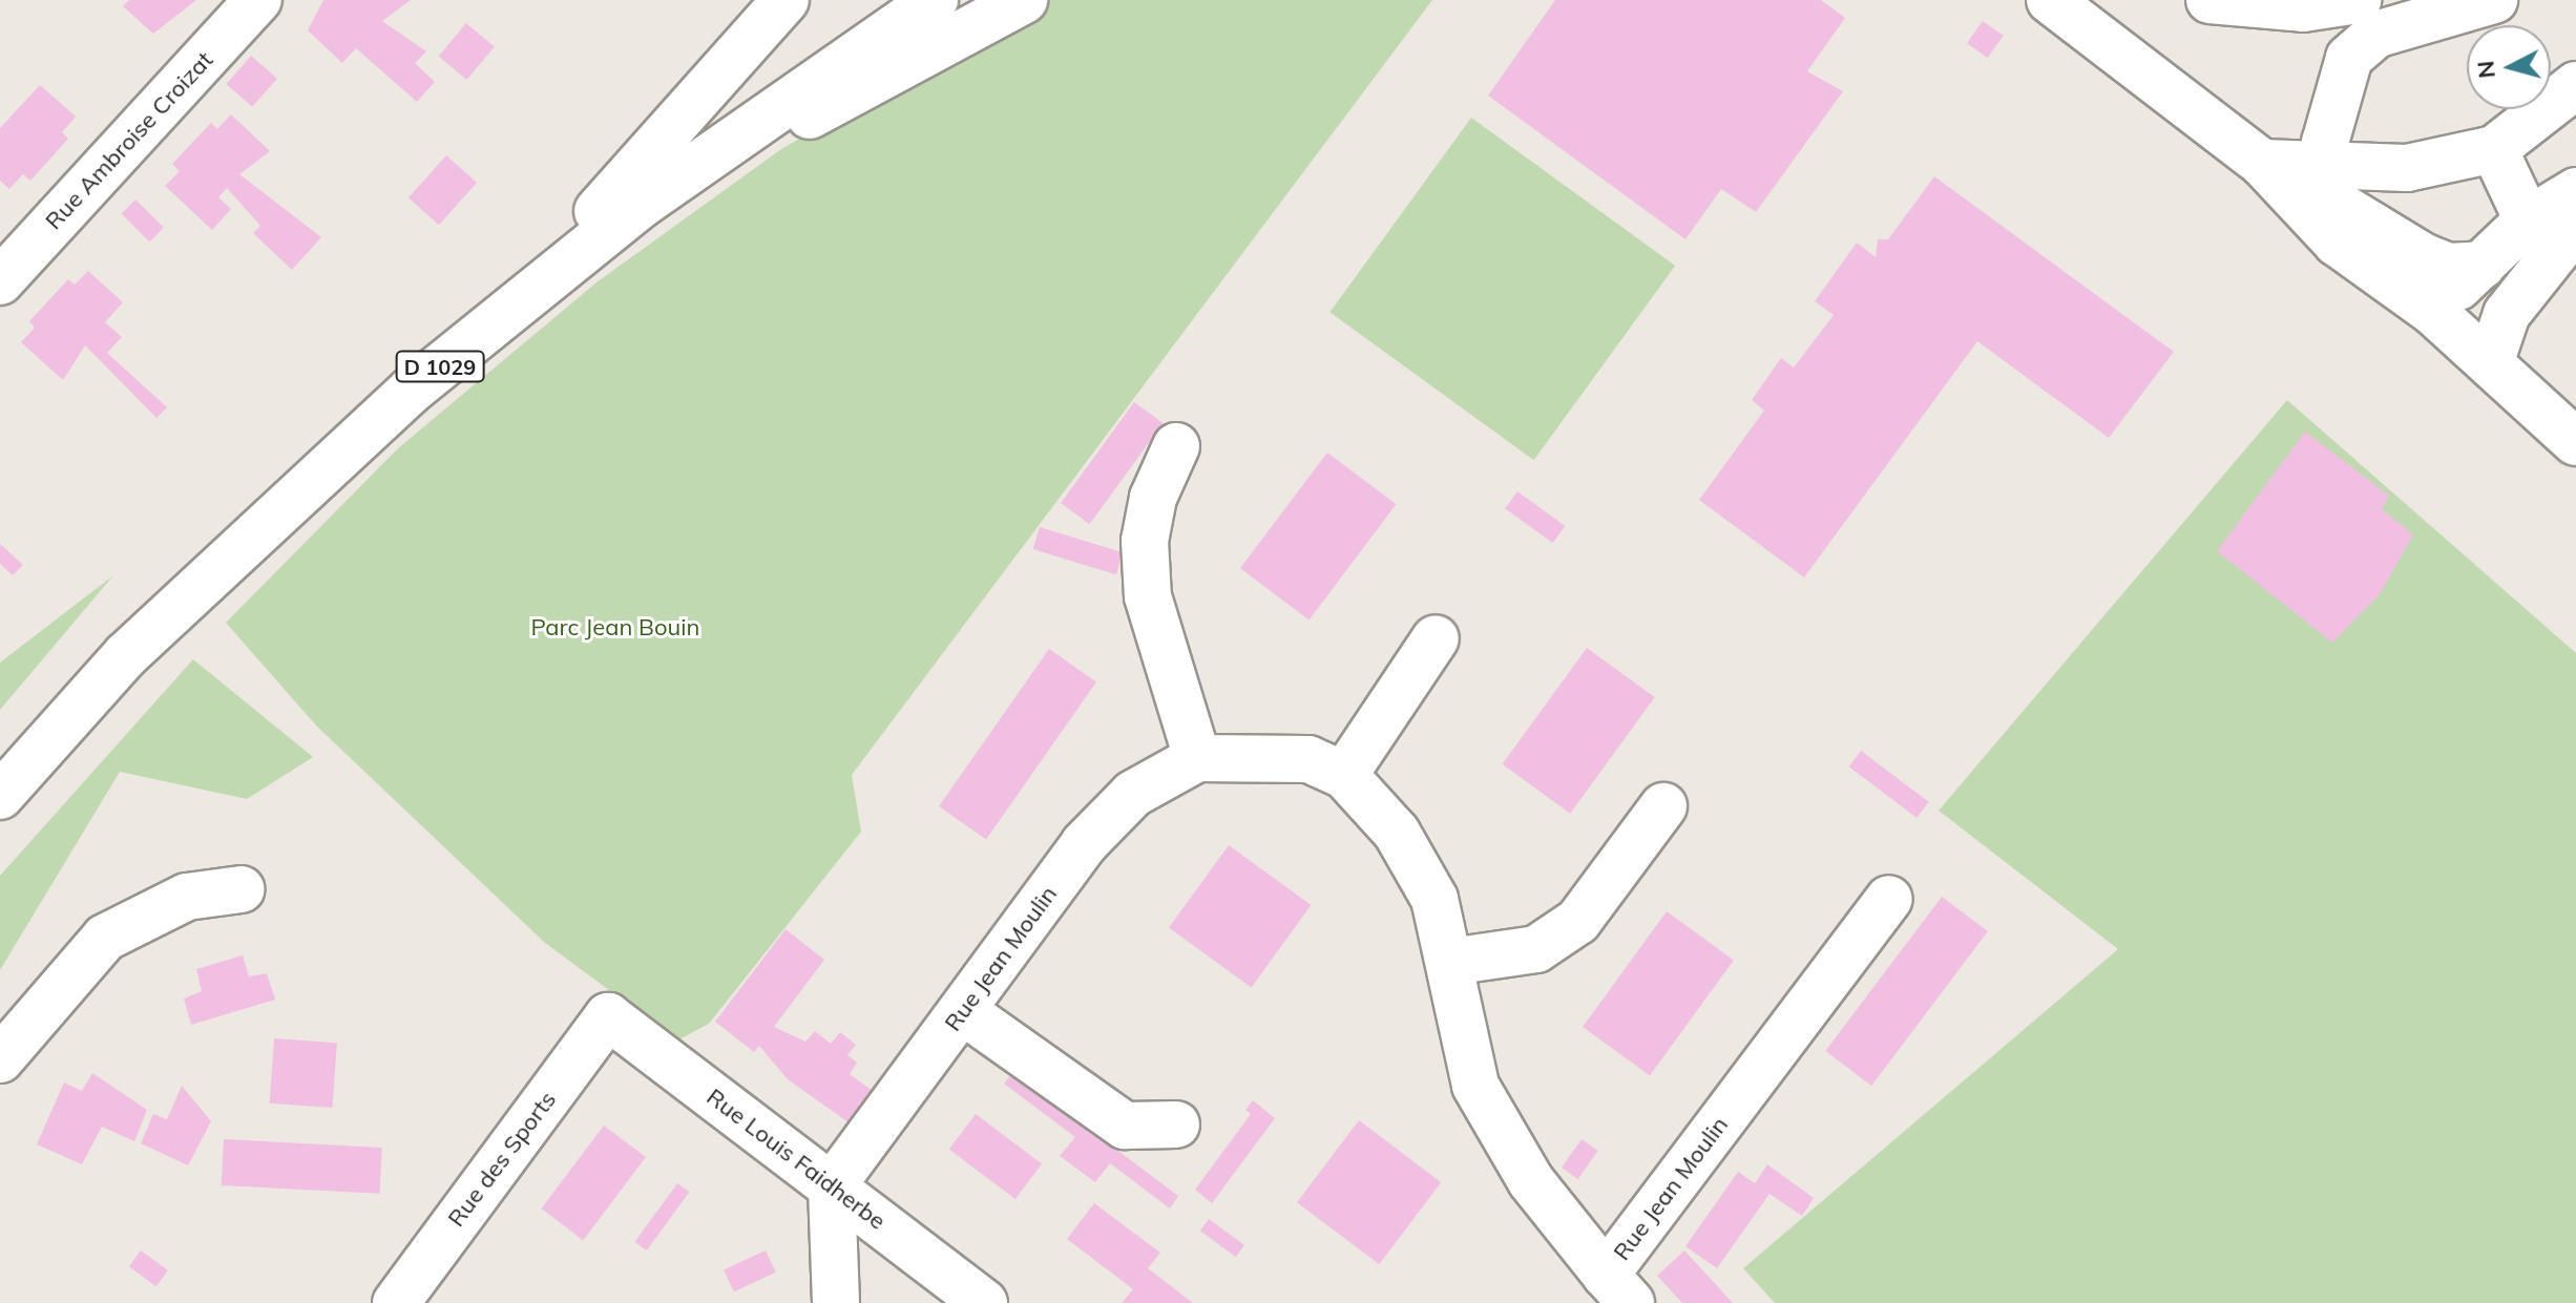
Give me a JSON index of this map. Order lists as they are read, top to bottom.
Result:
{
  "streets": {
    "street": [
      "Rue Ambroise Croizat",
      "D 1029",
      "Rue Jean Moulin",
      "Rue des Sports",
      "Rue Louis Faidherbe"
    ]
  },
  "crossings": [
    ["Rue Jean Moulin", "Rue Louis Faidherbe"],
    ["Rue des Sports", "Rue Louis Faidherbe"]
  ],
  "parks": ["Parc Jean Bouin"],
  "north": "left"
}
